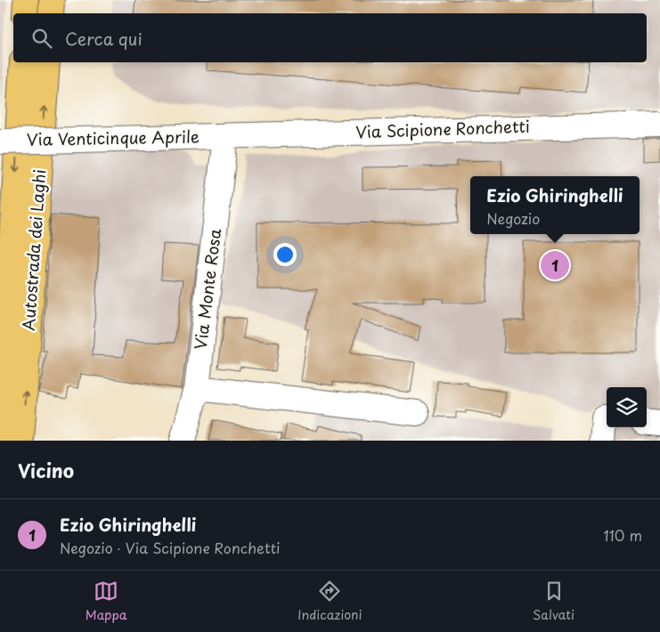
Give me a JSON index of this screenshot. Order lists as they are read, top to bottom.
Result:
{
  "streets": {
    "highway": ["Autostrada dei Laghi"],
    "street": ["Via Scipione Ronchetti", "Via Venticinque Aprile", "Via Monte Rosa"]
  },
  "crossings": [
    ["Via Scipione Ronchetti", "Via Venticinque Aprile"],
    ["Via Scipione Ronchetti", "Via Monte Rosa"],
    ["Via Venticinque Aprile", "Via Monte Rosa"]
  ],
  "page": {
    "search": "Cerca qui",
    "popup": ["Ezio Ghiringhelli", "Negozio"],
    "pins": "1",
    "heading": "Vicino",
    "list": [
      {
        "mark": "1",
        "name": "Ezio Ghiringhelli",
        "note": "Negozio · Via Scipione Ronchetti",
        "value": "110 m"
      }
    ],
    "nav": ["Mappa", "Indicazioni", "Salvati"]
  }
}
